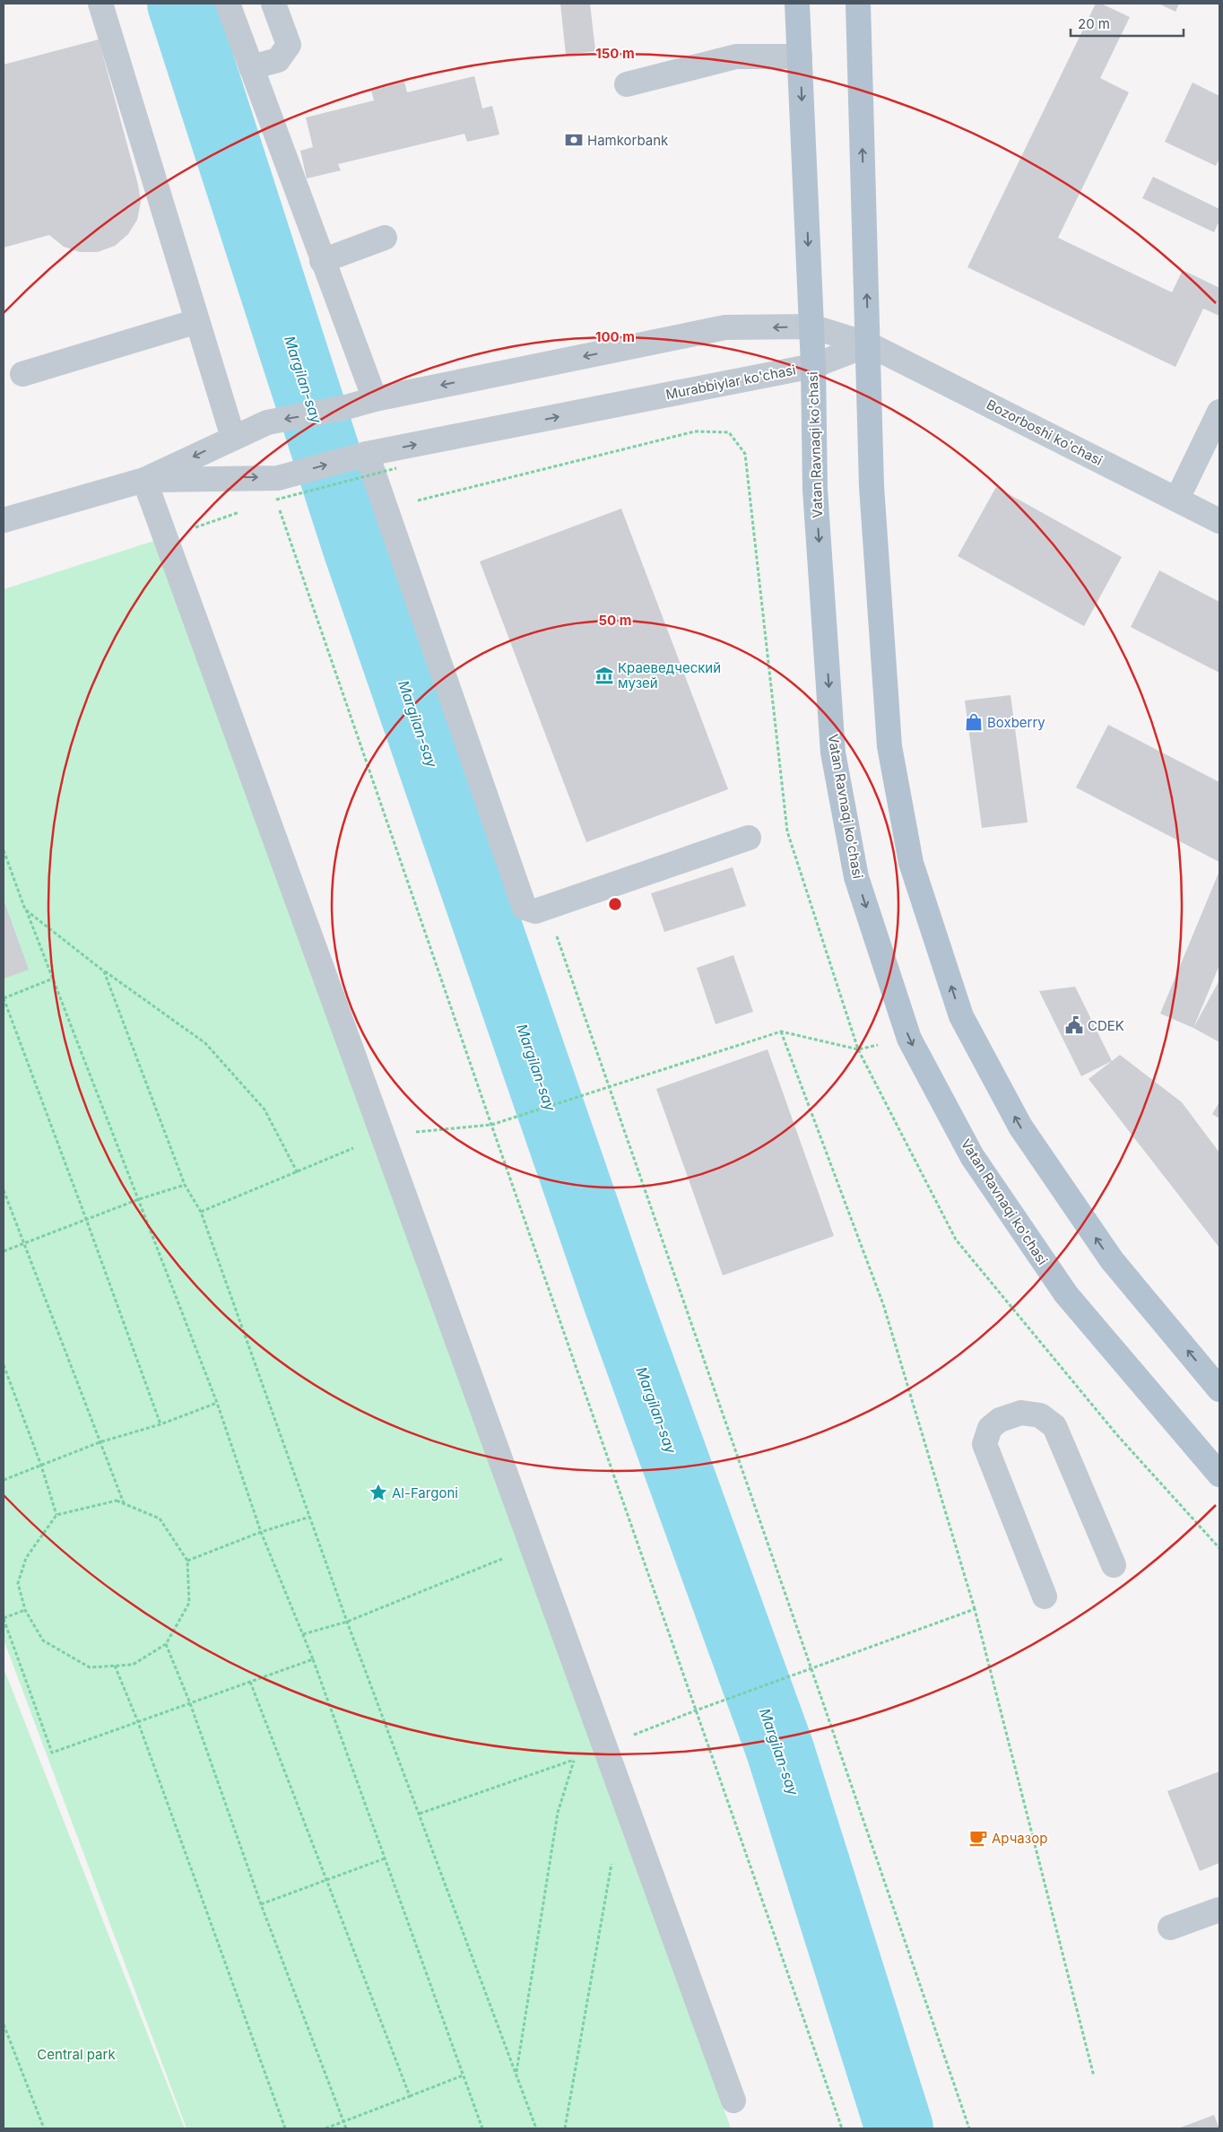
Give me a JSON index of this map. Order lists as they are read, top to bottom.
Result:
{
  "streets": {
    "main road": ["Vatan Ravnaqi ko'chasi"],
    "street": ["Murabbiylar ko'chasi", "Bozorboshi ko'chasi"]
  },
  "crossings": [
    ["Murabbiylar ko'chasi", "Bozorboshi ko'chasi"],
    ["Murabbiylar ko'chasi", "Vatan Ravnaqi ko'chasi"]
  ],
  "water": ["Margilan-say"],
  "parks": ["Central park"],
  "places": {
    "bank": ["Hamkorbank"],
    "museum": ["Краеведческий музей"],
    "shop": ["Boxberry"],
    "public building": ["CDEK"],
    "place": ["Al-Fargoni"],
    "cafe": ["Арчазор"]
  },
  "scale_bar": "20 m",
  "rings": ["150 m", "100 m", "50 m"]
}
